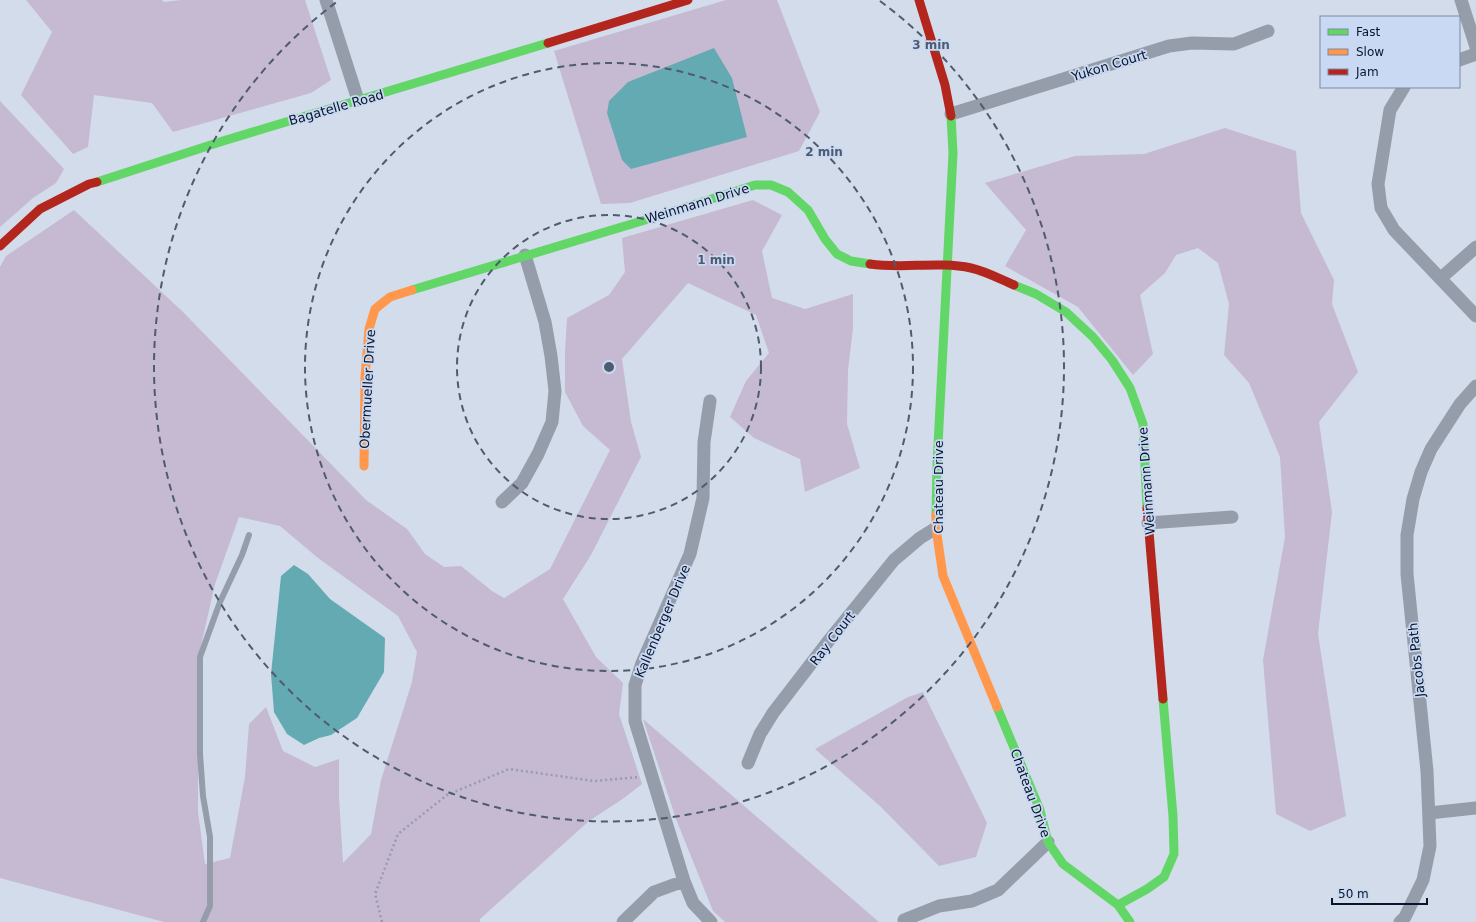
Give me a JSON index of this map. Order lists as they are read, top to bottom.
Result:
{
  "streets": {
    "street": [
      "Yukon Court",
      "Bagatelle Road",
      "Weinmann Drive",
      "Obermueller Drive",
      "Chateau Drive",
      "Kallenberger Drive",
      "Ray Court",
      "Jacobs Path"
    ]
  },
  "crossings": [
    ["Yukon Court", "Chateau Drive"],
    ["Weinmann Drive", "Obermueller Drive"],
    ["Weinmann Drive", "Chateau Drive"],
    ["Chateau Drive", "Ray Court"]
  ],
  "legend": ["Fast", "Slow", "Jam"],
  "scale_bar": "50 m",
  "rings": ["3 min", "2 min", "1 min"]
}
